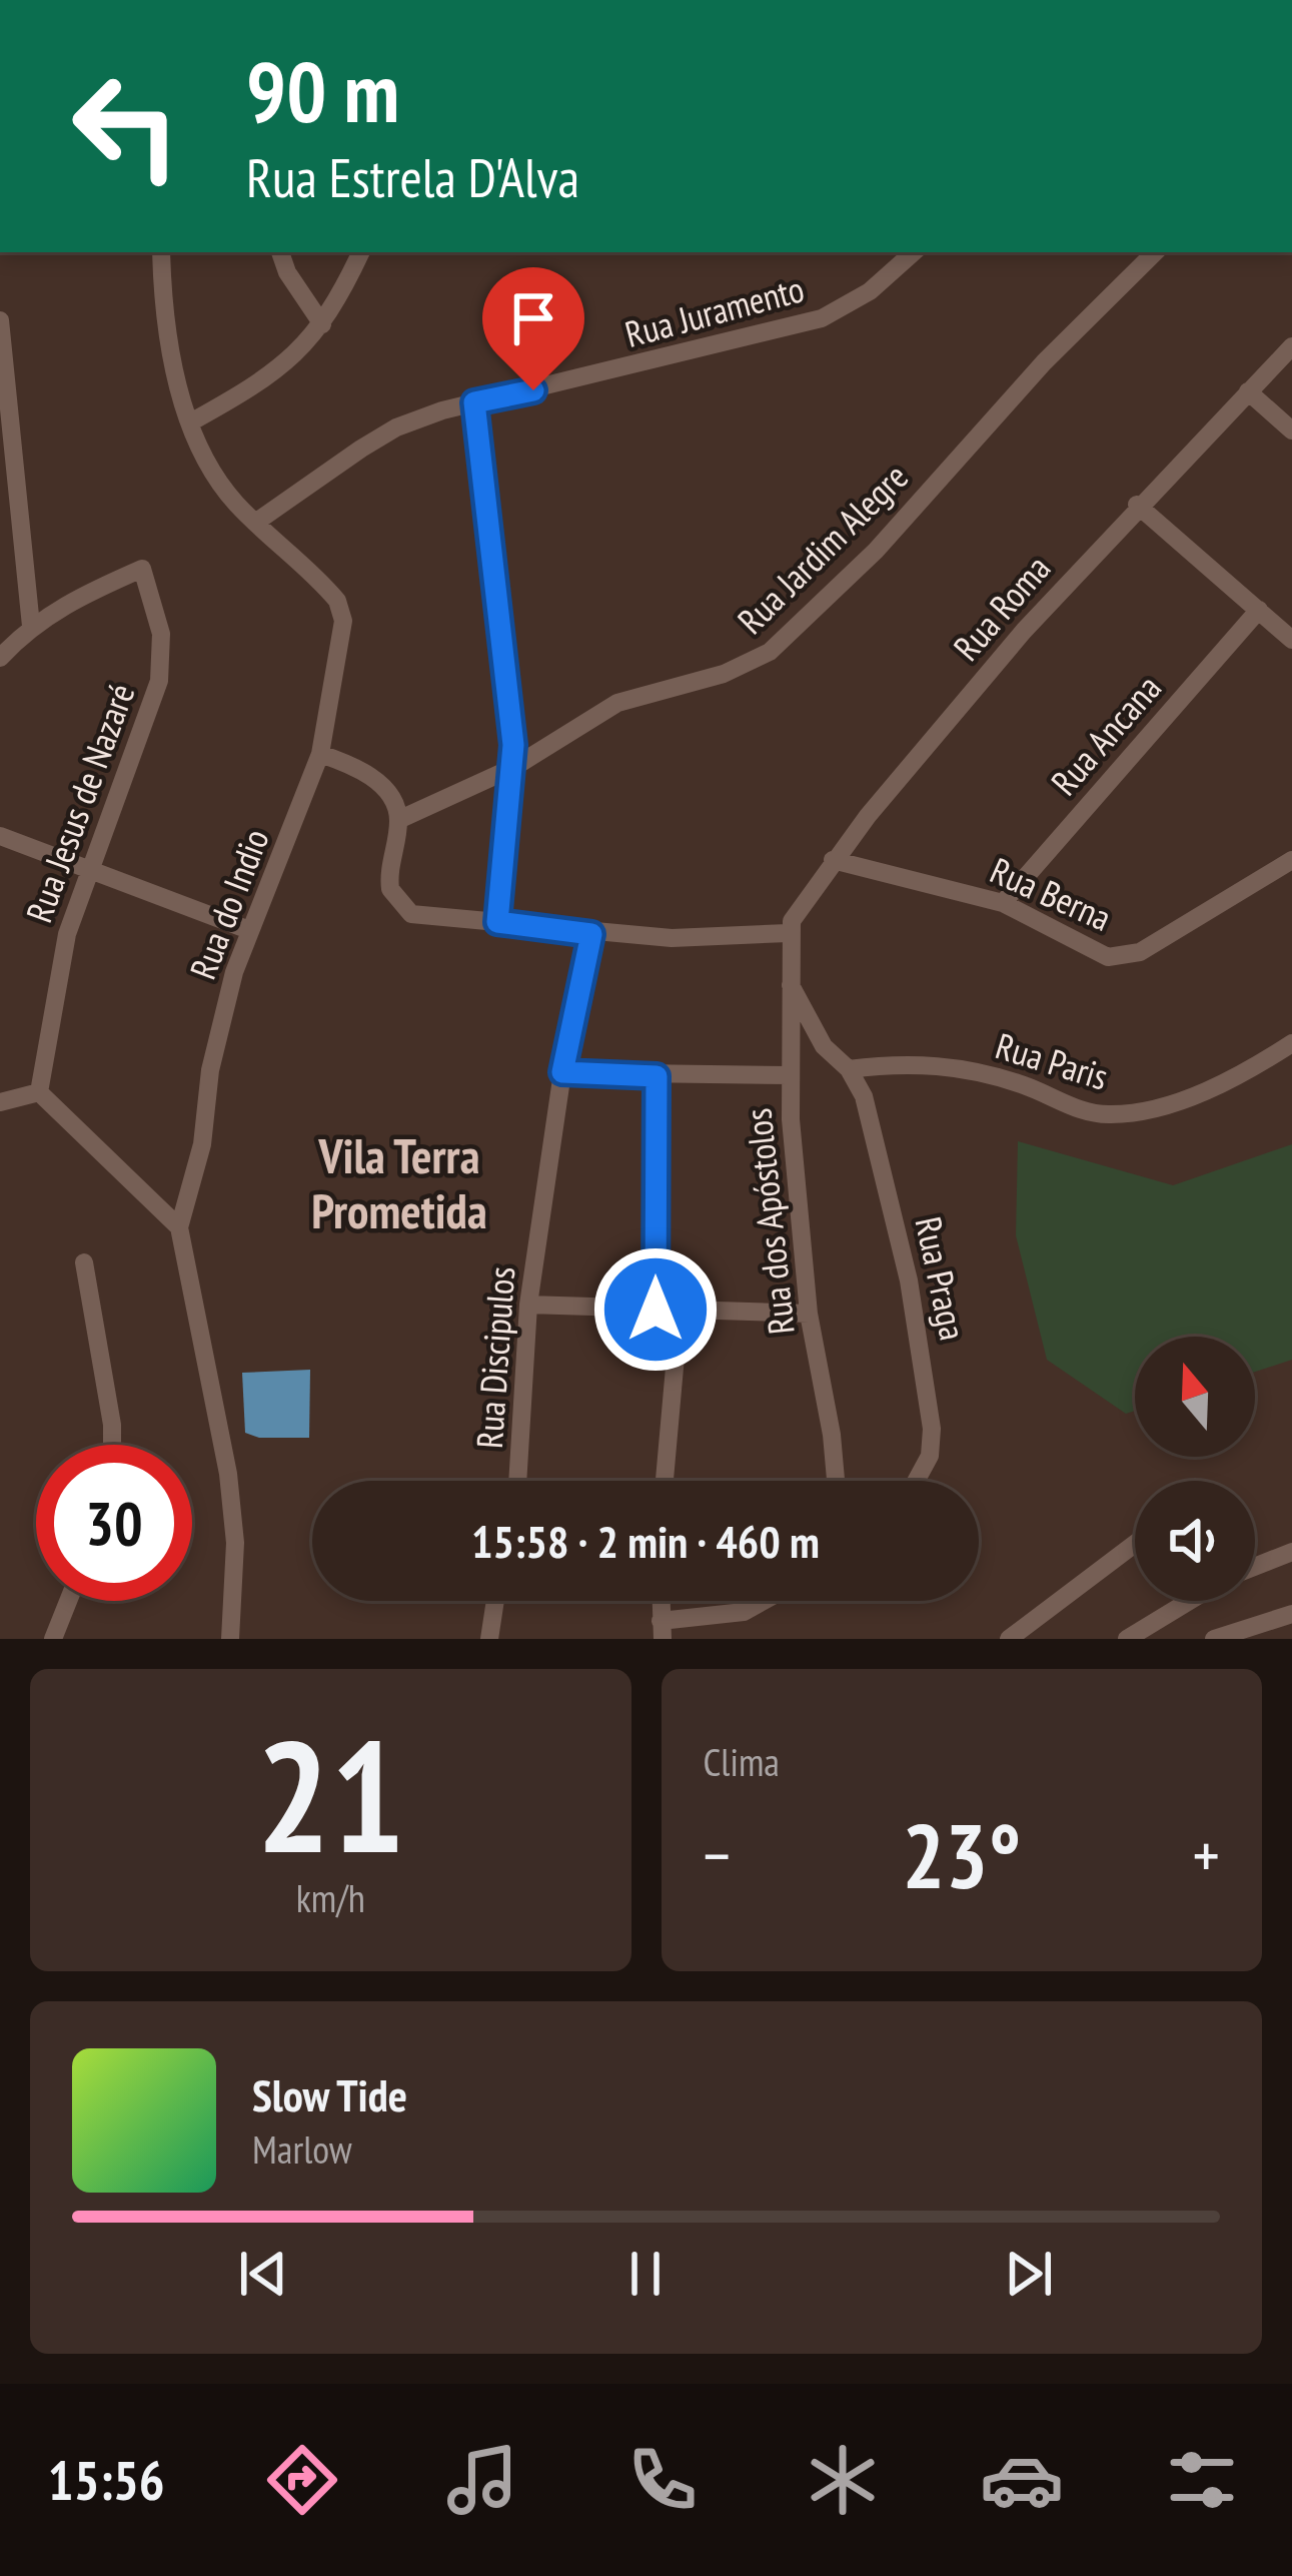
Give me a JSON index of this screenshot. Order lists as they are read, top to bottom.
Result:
{
  "streets": {
    "street": [
      "Rua Juramento",
      "Rua Jardim Alegre",
      "Rua Roma",
      "Rua Ancana",
      "Rua Jesus de Nazaré",
      "Rua Berna",
      "Rua do Indio",
      "Rua Paris",
      "Rua dos Apóstolos",
      "Rua Praga",
      "Rua Discipulos"
    ]
  },
  "crossings": [
    ["Rua Juramento", "Rua do Indio"],
    ["Rua Roma", "Rua Berna"],
    ["Rua Roma", "Rua dos Apóstolos"],
    ["Rua Ancana", "Rua Berna"],
    ["Rua Paris", "Rua Praga"],
    ["Rua dos Apóstolos", "Rua Praga"]
  ],
  "districts": ["Vila Terra Prometida"],
  "north": "top",
  "page": {
    "turn": ["90 m", "Rua Estrela D'Alva"],
    "limit": "30",
    "trip": "15:58 · 2 min · 460 m",
    "tile": [
      ["21", "km/h"],
      "Clima"
    ],
    "heat": ["−", "23°", "+"],
    "song": ["Slow Tide", "Marlow"],
    "tabs": "15:56"
  }
}
